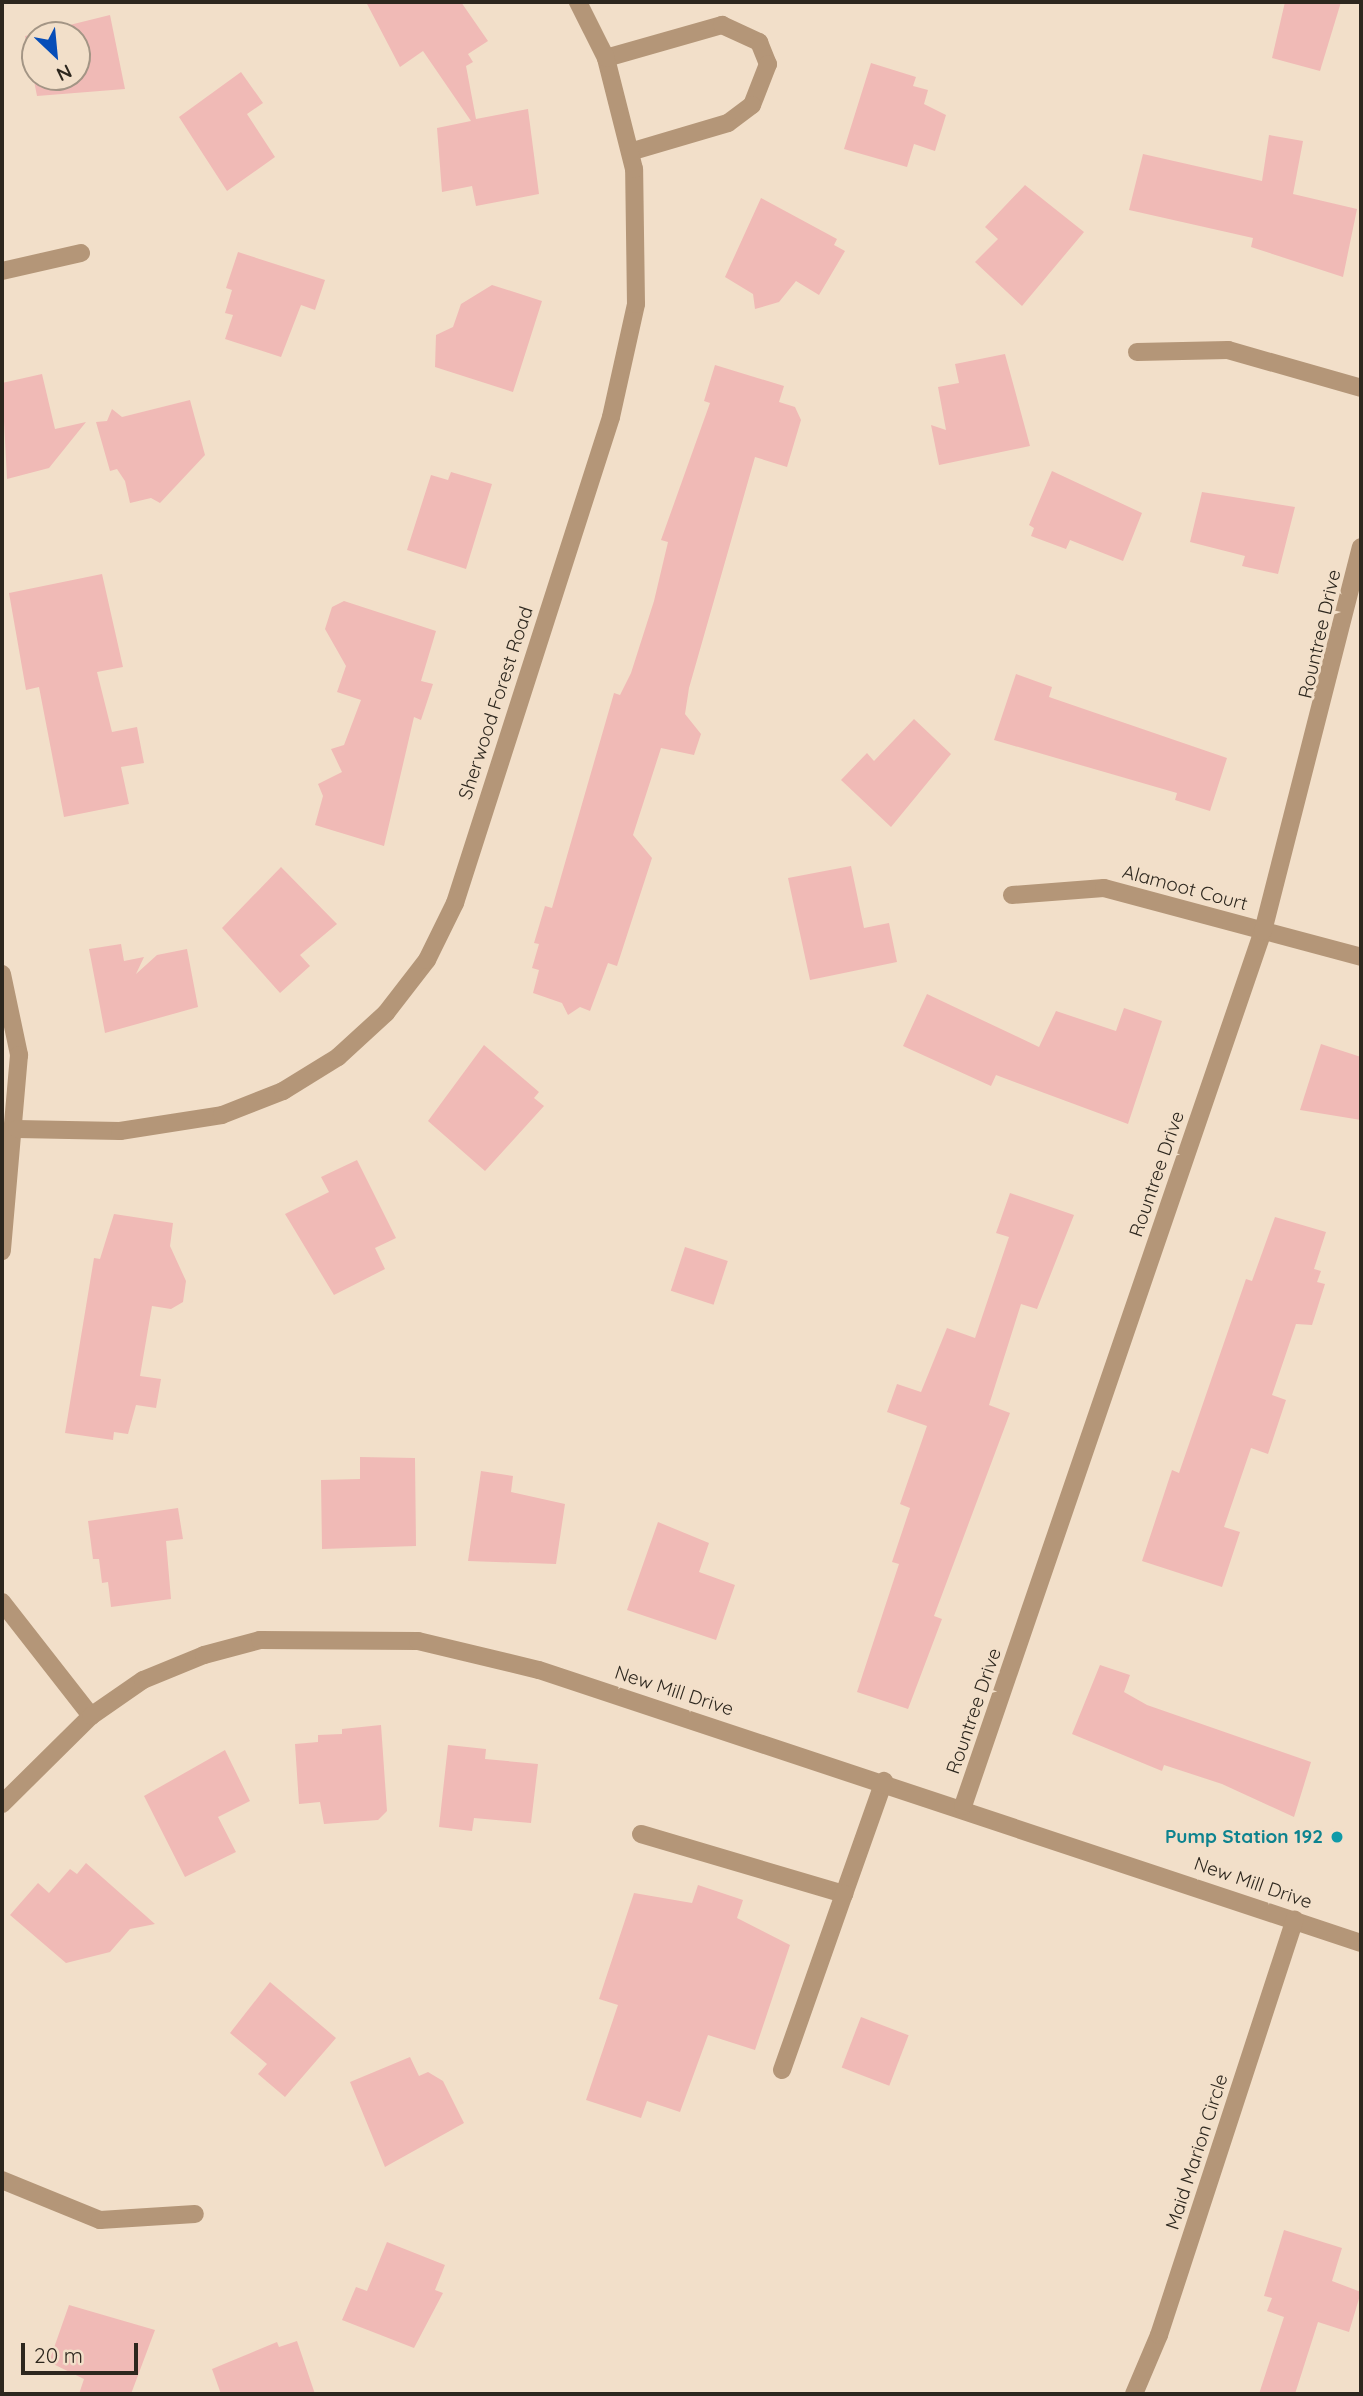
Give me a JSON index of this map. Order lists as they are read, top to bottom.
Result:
{
  "streets": {
    "street": [
      "Rountree Drive",
      "Sherwood Forest Road",
      "Alamoot Court",
      "New Mill Drive",
      "Maid Marion Circle"
    ]
  },
  "crossings": [
    ["Rountree Drive", "Alamoot Court"],
    ["Rountree Drive", "New Mill Drive"],
    ["New Mill Drive", "Maid Marion Circle"]
  ],
  "places": ["Pump Station 192"],
  "scale_bar": "20 m",
  "north": "bottom right"
}
